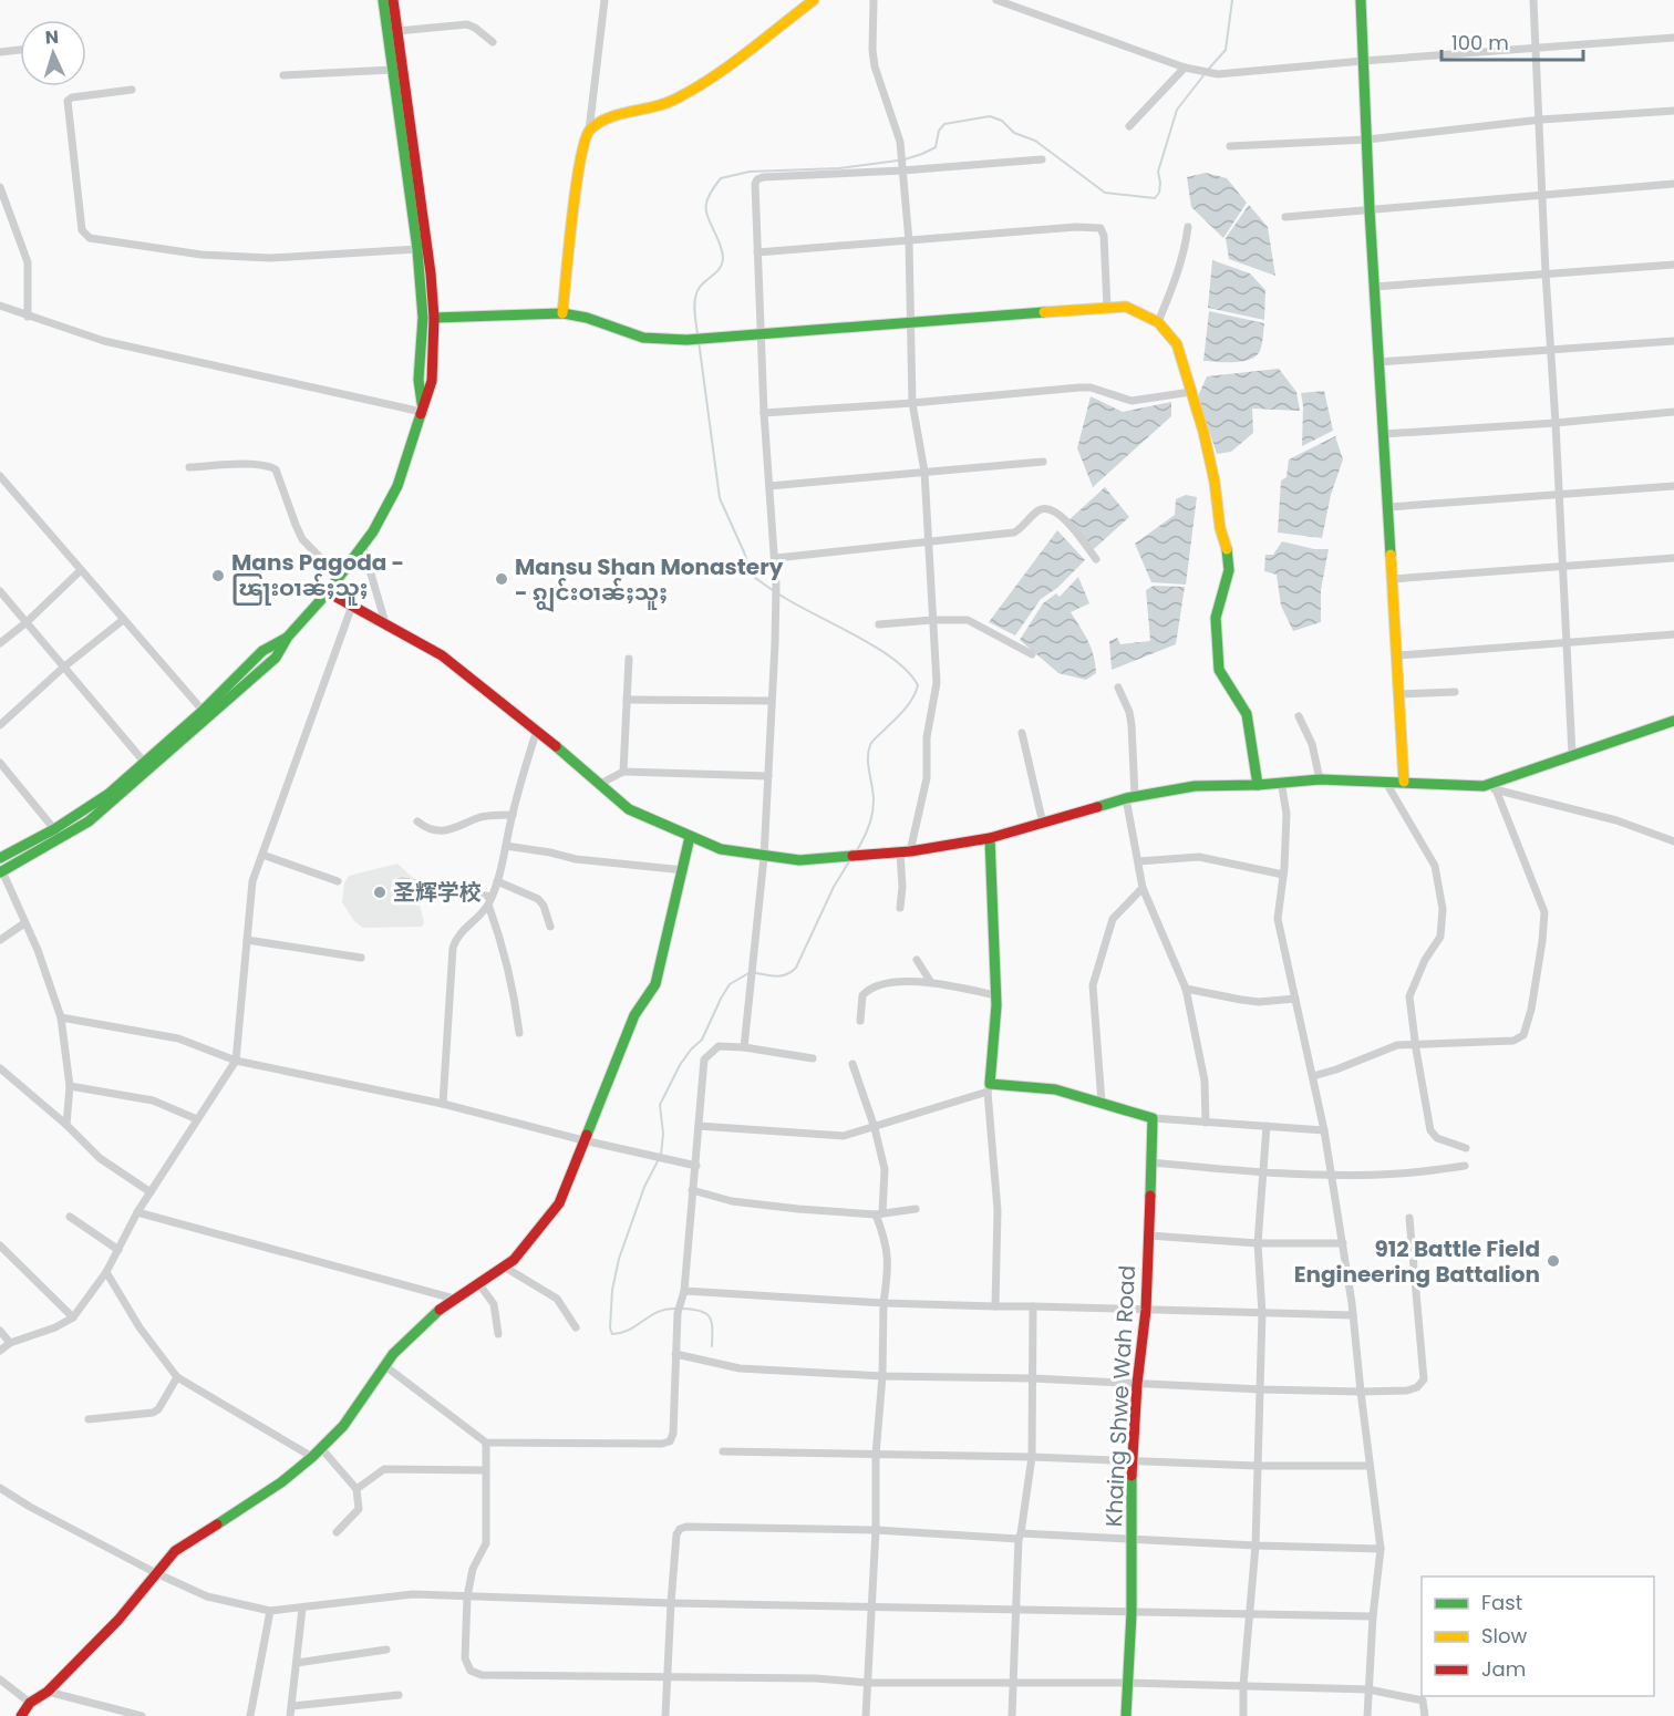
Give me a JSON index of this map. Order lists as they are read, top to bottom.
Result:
{
  "streets": {
    "street": ["Khaing Shwe Wah Road"]
  },
  "places": [
    "Mans Pagoda - ၽြႃးဝၢၼ်ႈသူႈ",
    "Mansu Shan Monastery - ၵျွင်းဝၢၼ်ႈသူႈ",
    "圣辉学校",
    "912 Battle Field Engineering Battalion"
  ],
  "legend": ["Fast", "Slow", "Jam"],
  "scale_bar": "100 m",
  "north": "top"
}
